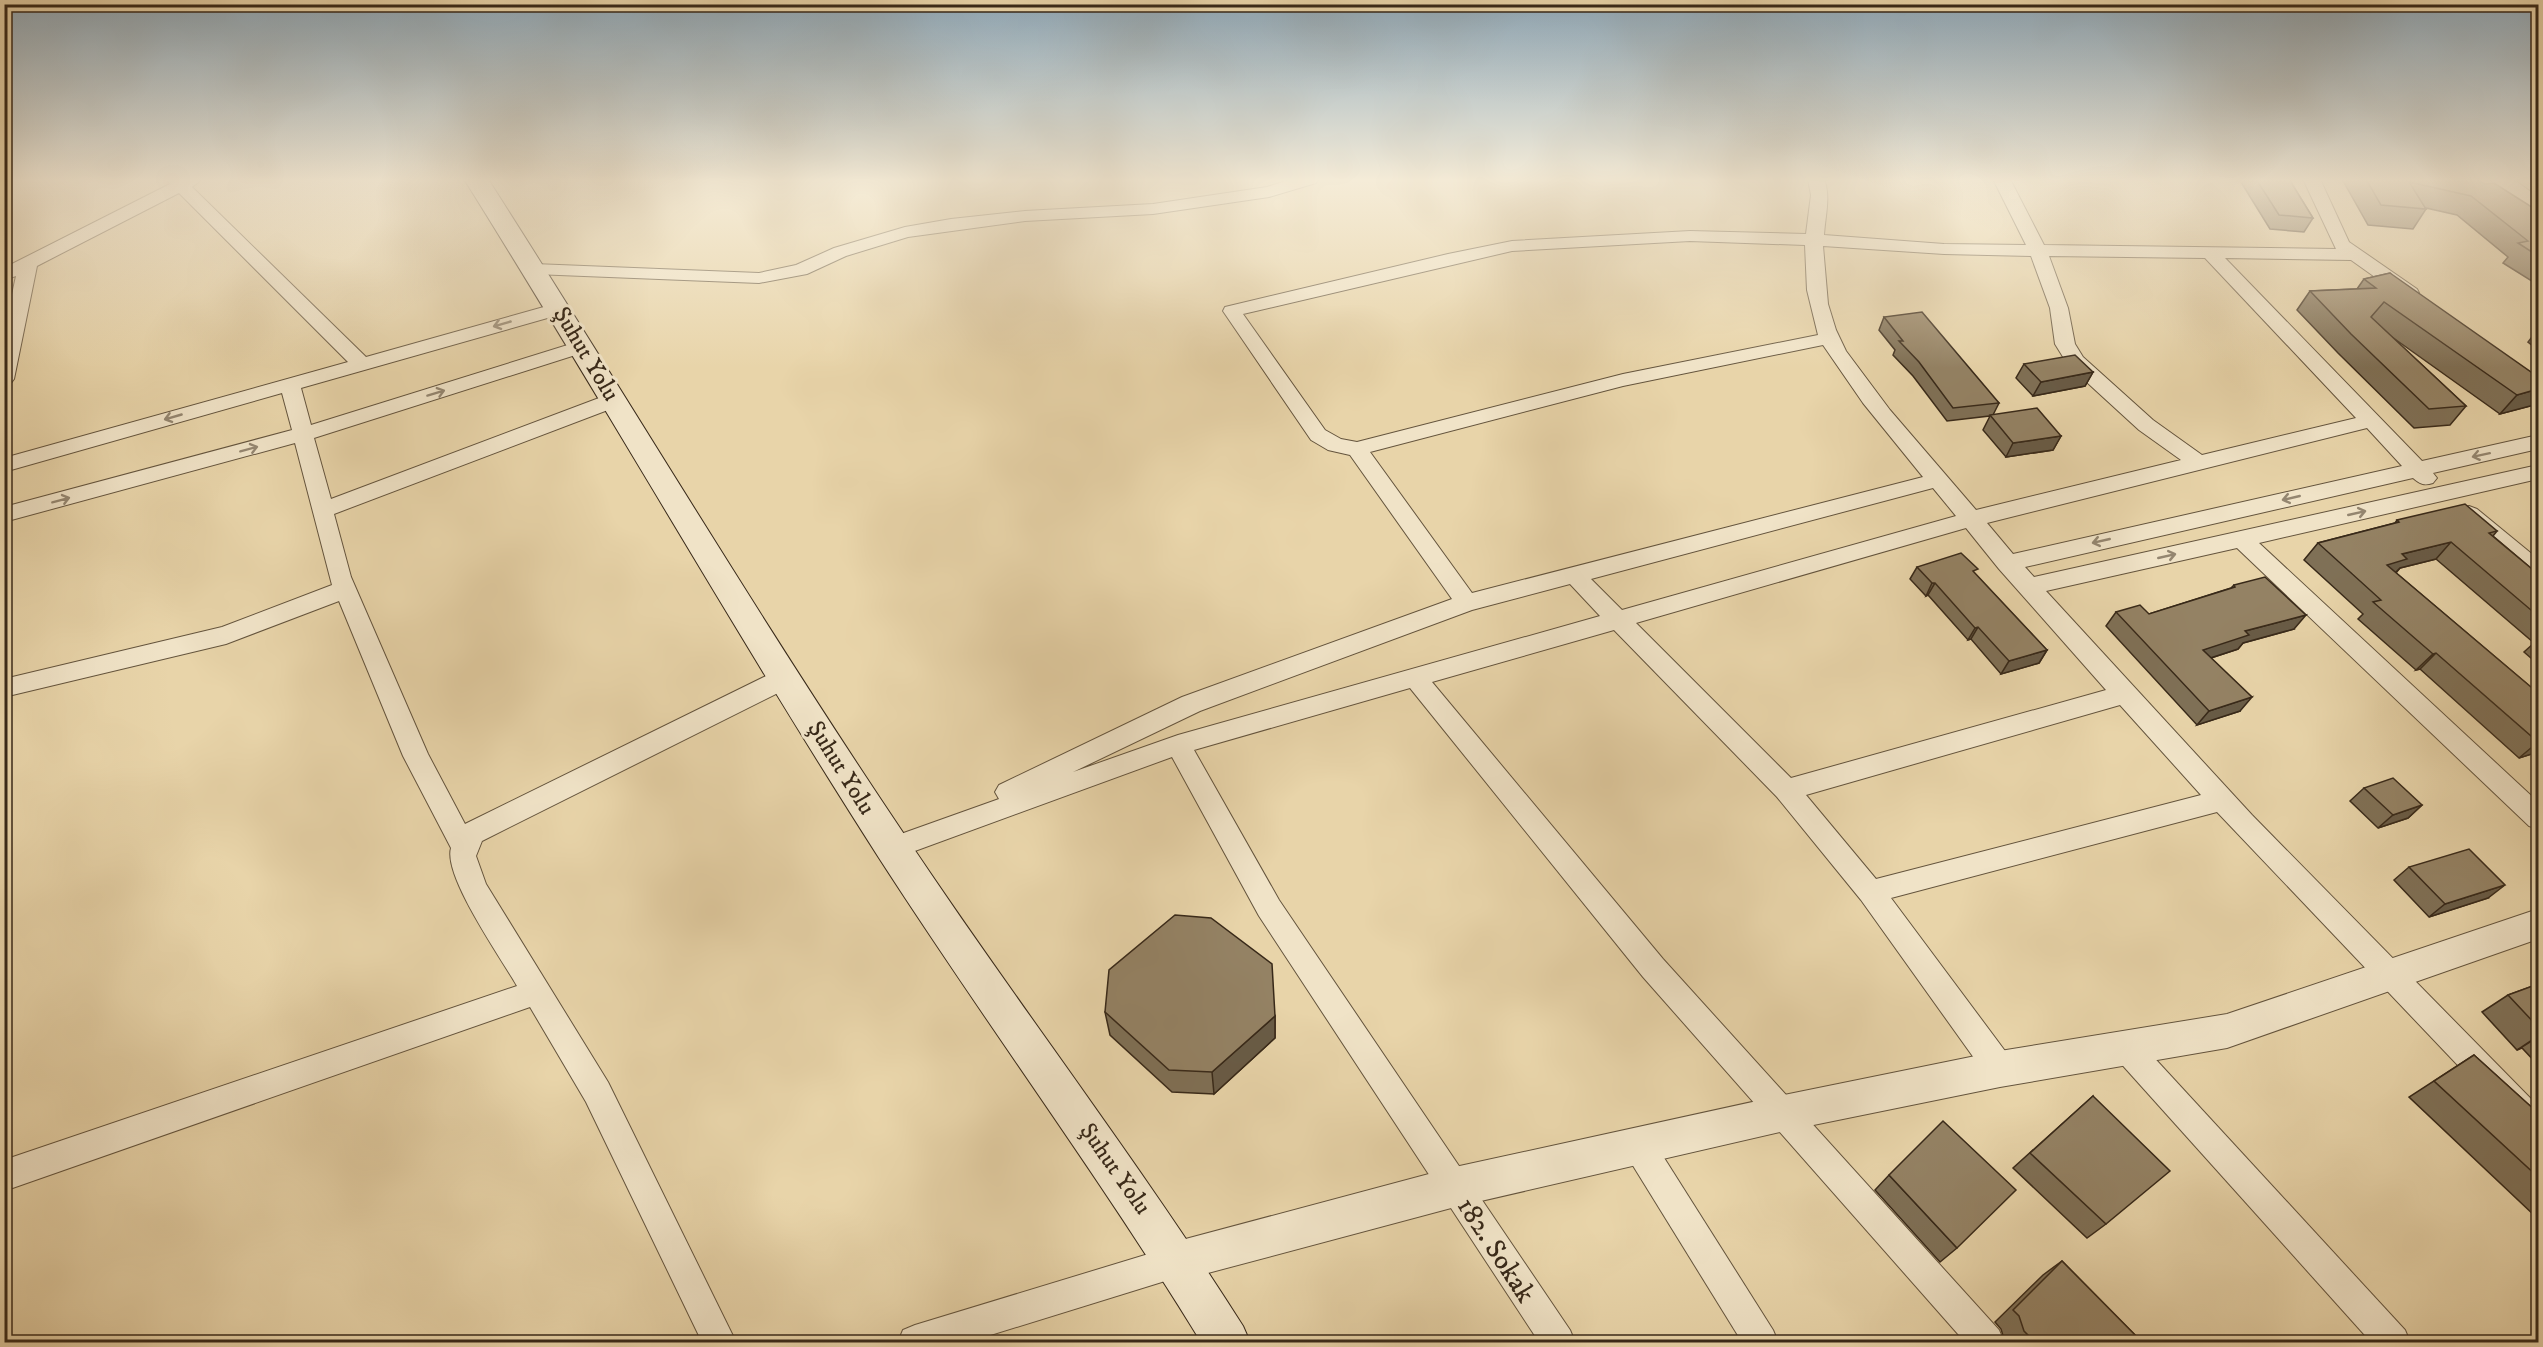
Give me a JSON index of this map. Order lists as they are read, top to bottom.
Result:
{
  "streets": {
    "main road": ["Şuhut Yolu"],
    "street": ["182. Sokak"]
  }
}
